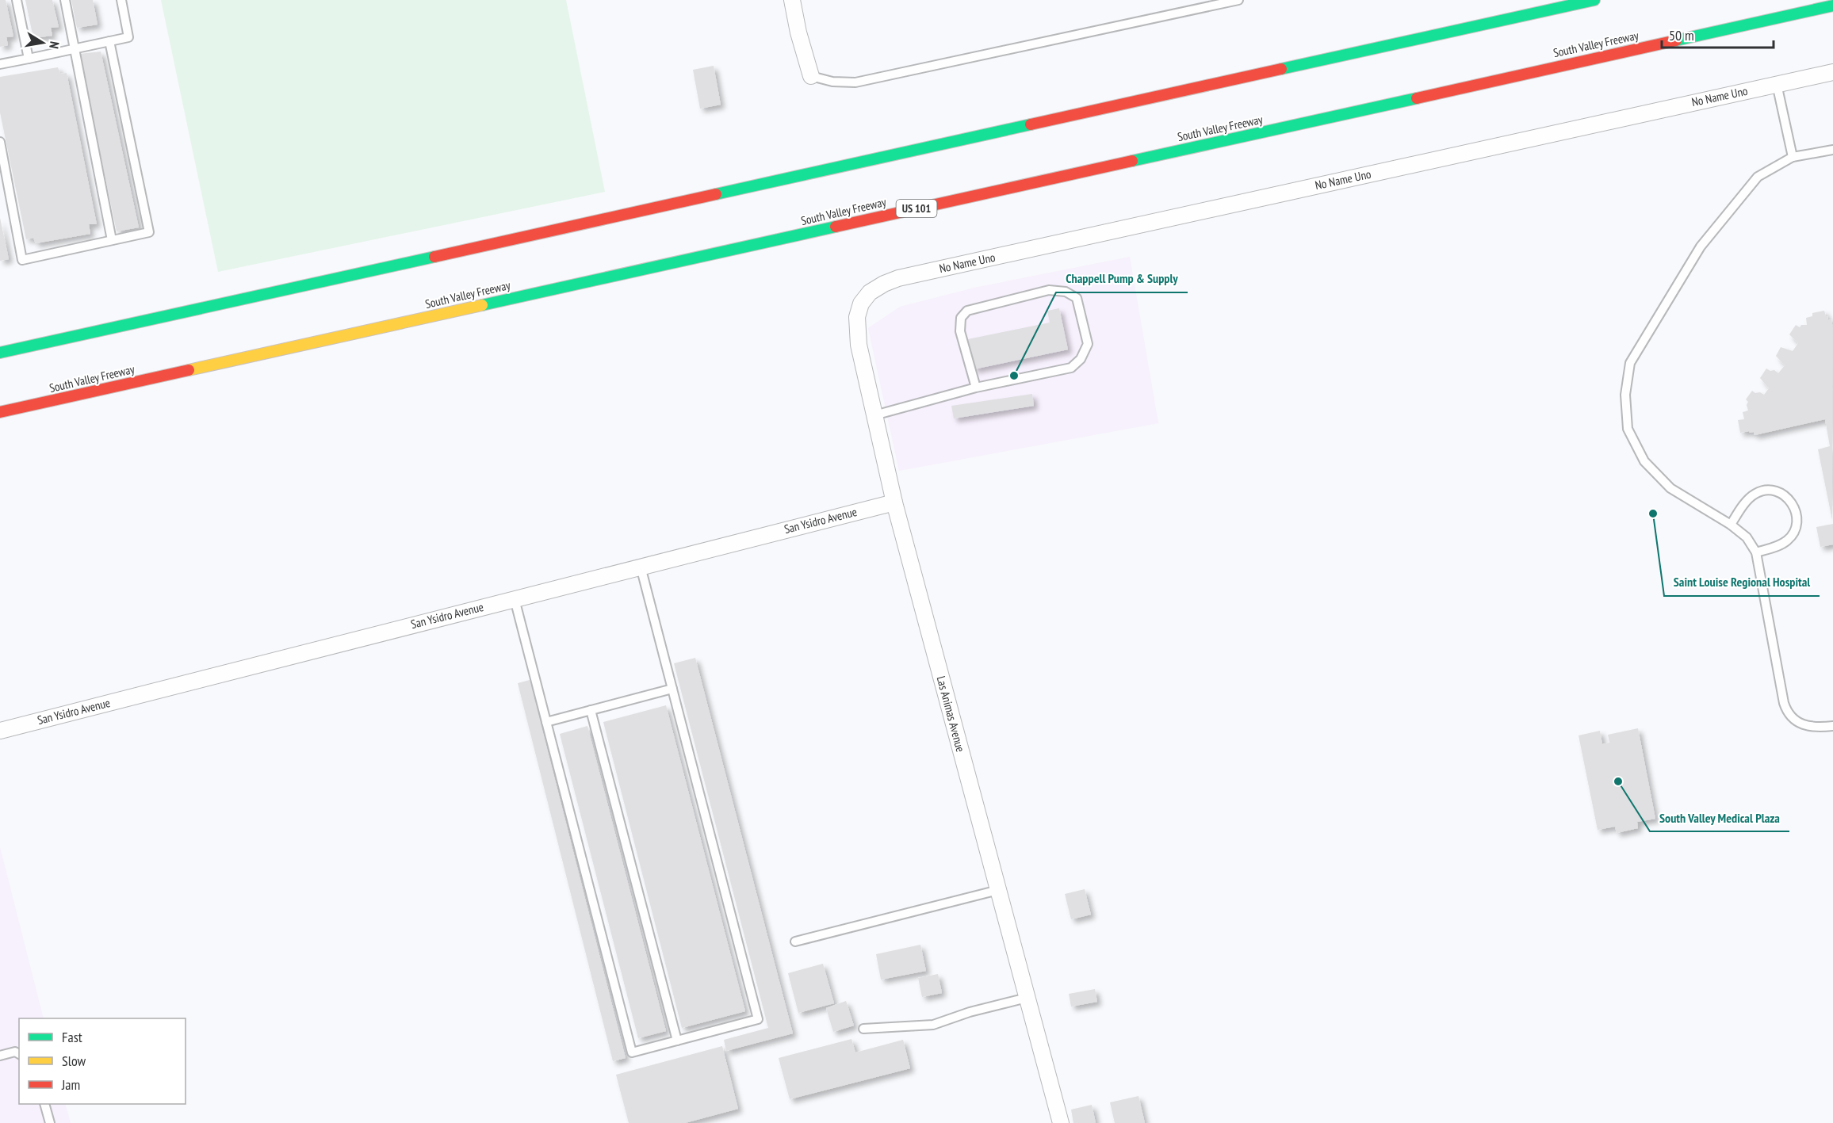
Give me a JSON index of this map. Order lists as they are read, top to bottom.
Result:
{
  "streets": {
    "highway": ["South Valley Freeway", "US 101"],
    "street": ["No Name Uno", "San Ysidro Avenue", "Las Animas Avenue"]
  },
  "crossings": [
    ["No Name Uno", "Las Animas Avenue"],
    ["San Ysidro Avenue", "Las Animas Avenue"]
  ],
  "places": ["Chappell Pump & Supply", "Saint Louise Regional Hospital", "South Valley Medical Plaza"],
  "legend": ["Fast", "Slow", "Jam"],
  "scale_bar": "50 m",
  "north": "right"
}
